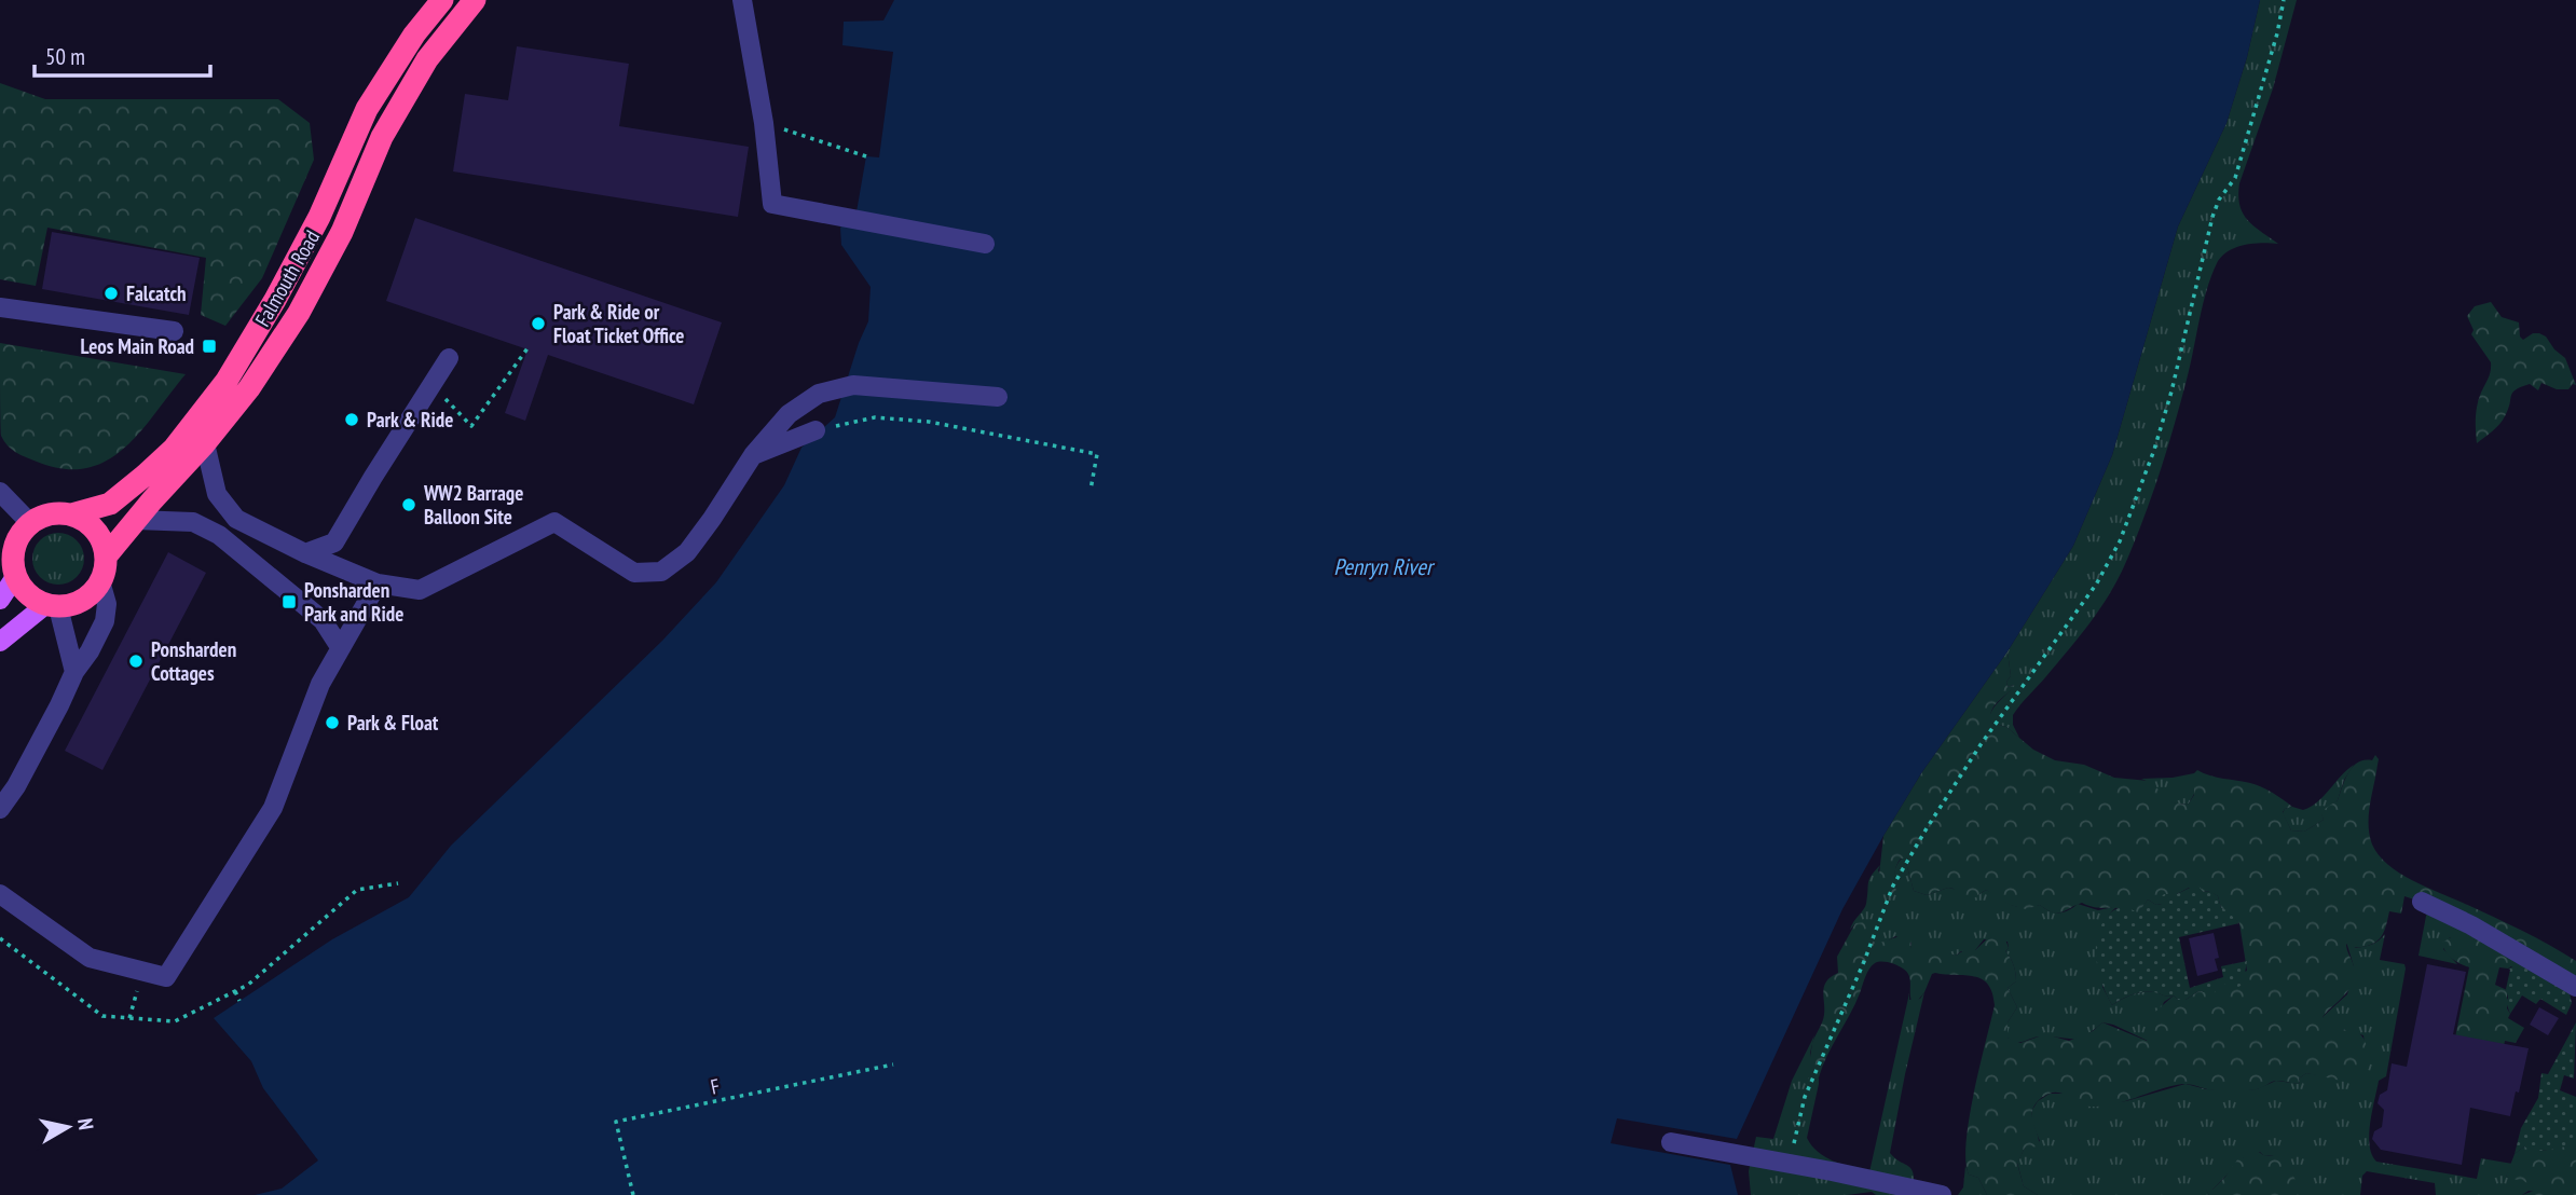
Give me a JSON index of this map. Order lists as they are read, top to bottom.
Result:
{
  "streets": {
    "highway": ["Falmouth Road"],
    "path": ["F"]
  },
  "water": ["Penryn River"],
  "places": {
    "other": [
      "Falcatch",
      "Park & Ride or Float Ticket Office",
      "Park & Ride",
      "WW2 Barrage Balloon Site",
      "Ponsharden Cottages",
      "Park & Float"
    ],
    "transit": ["Leos Main Road", "Ponsharden Park and Ride"]
  },
  "scale_bar": "50 m",
  "north": "right"
}
